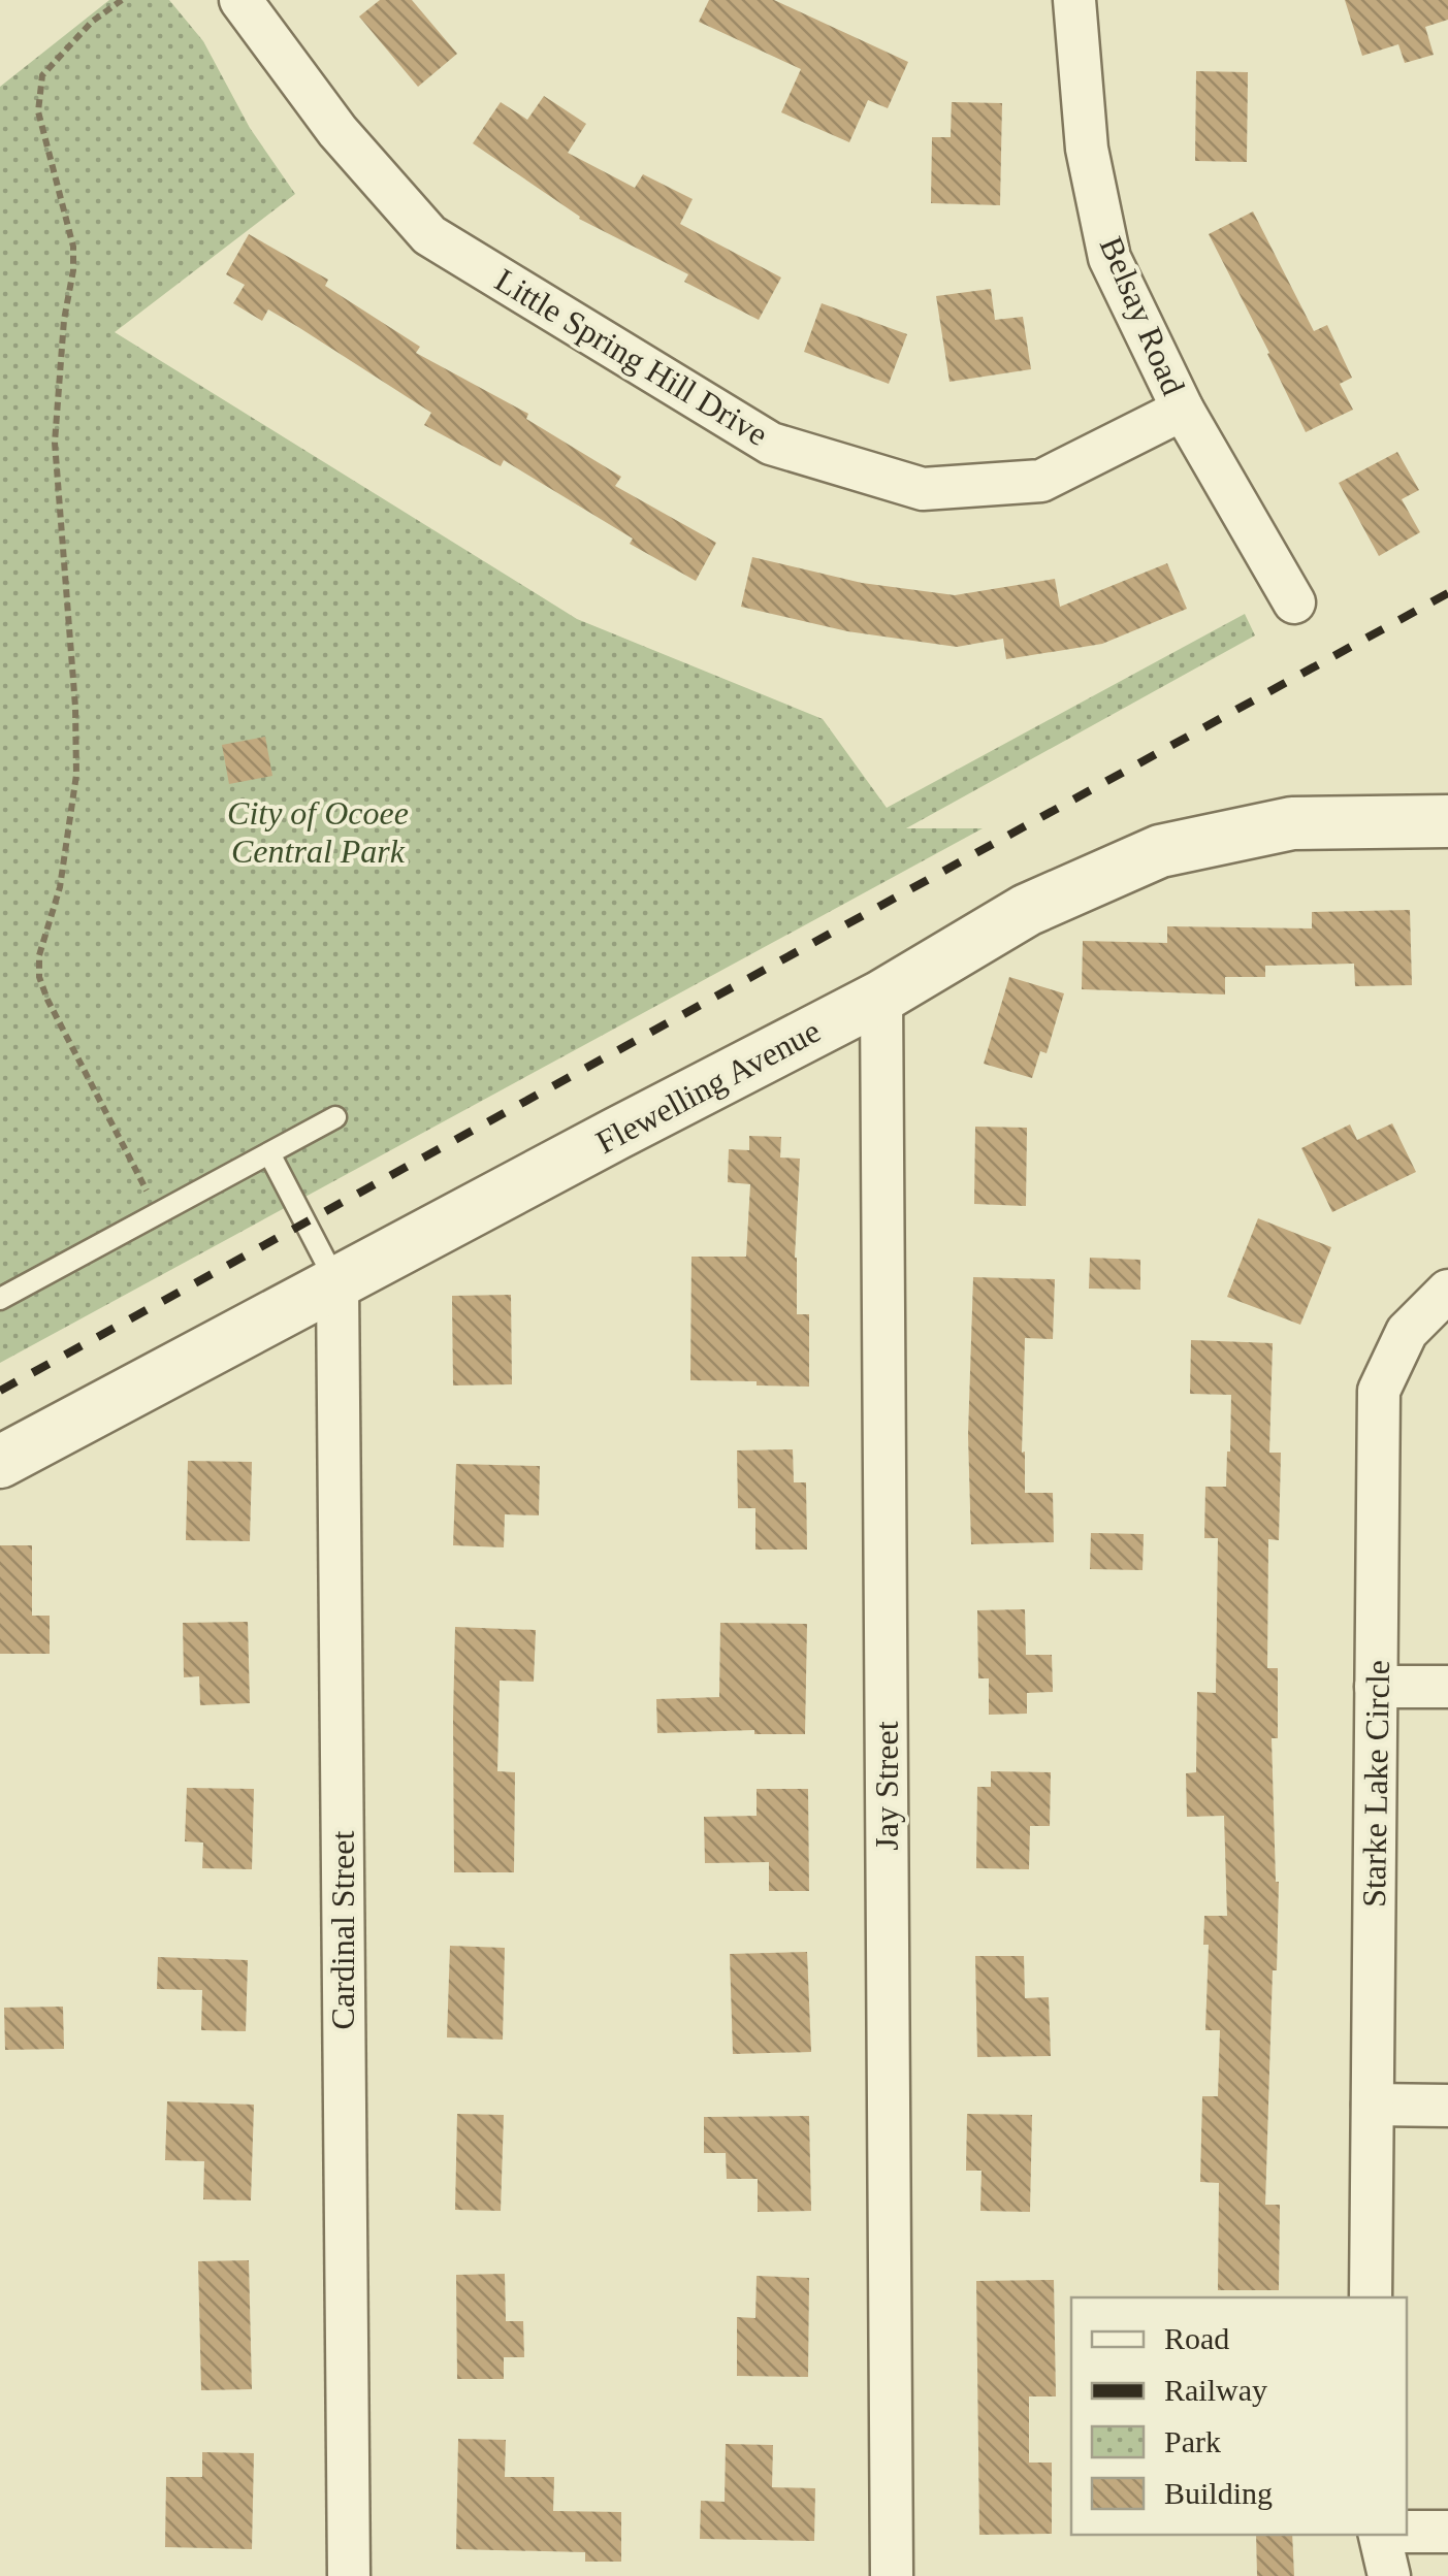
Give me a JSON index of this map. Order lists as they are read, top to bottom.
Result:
{
  "streets": {
    "street": [
      "Belsay Road",
      "Little Spring Hill Drive",
      "Flewelling Avenue",
      "Starke Lake Circle",
      "Jay Street",
      "Cardinal Street"
    ]
  },
  "crossings": [
    ["Belsay Road", "Little Spring Hill Drive"],
    ["Flewelling Avenue", "Jay Street"],
    ["Flewelling Avenue", "Cardinal Street"]
  ],
  "parks": ["City of Ocoee Central Park"],
  "legend": [
    "Road",
    "Railway",
    "Park",
    "Building"
  ]
}
